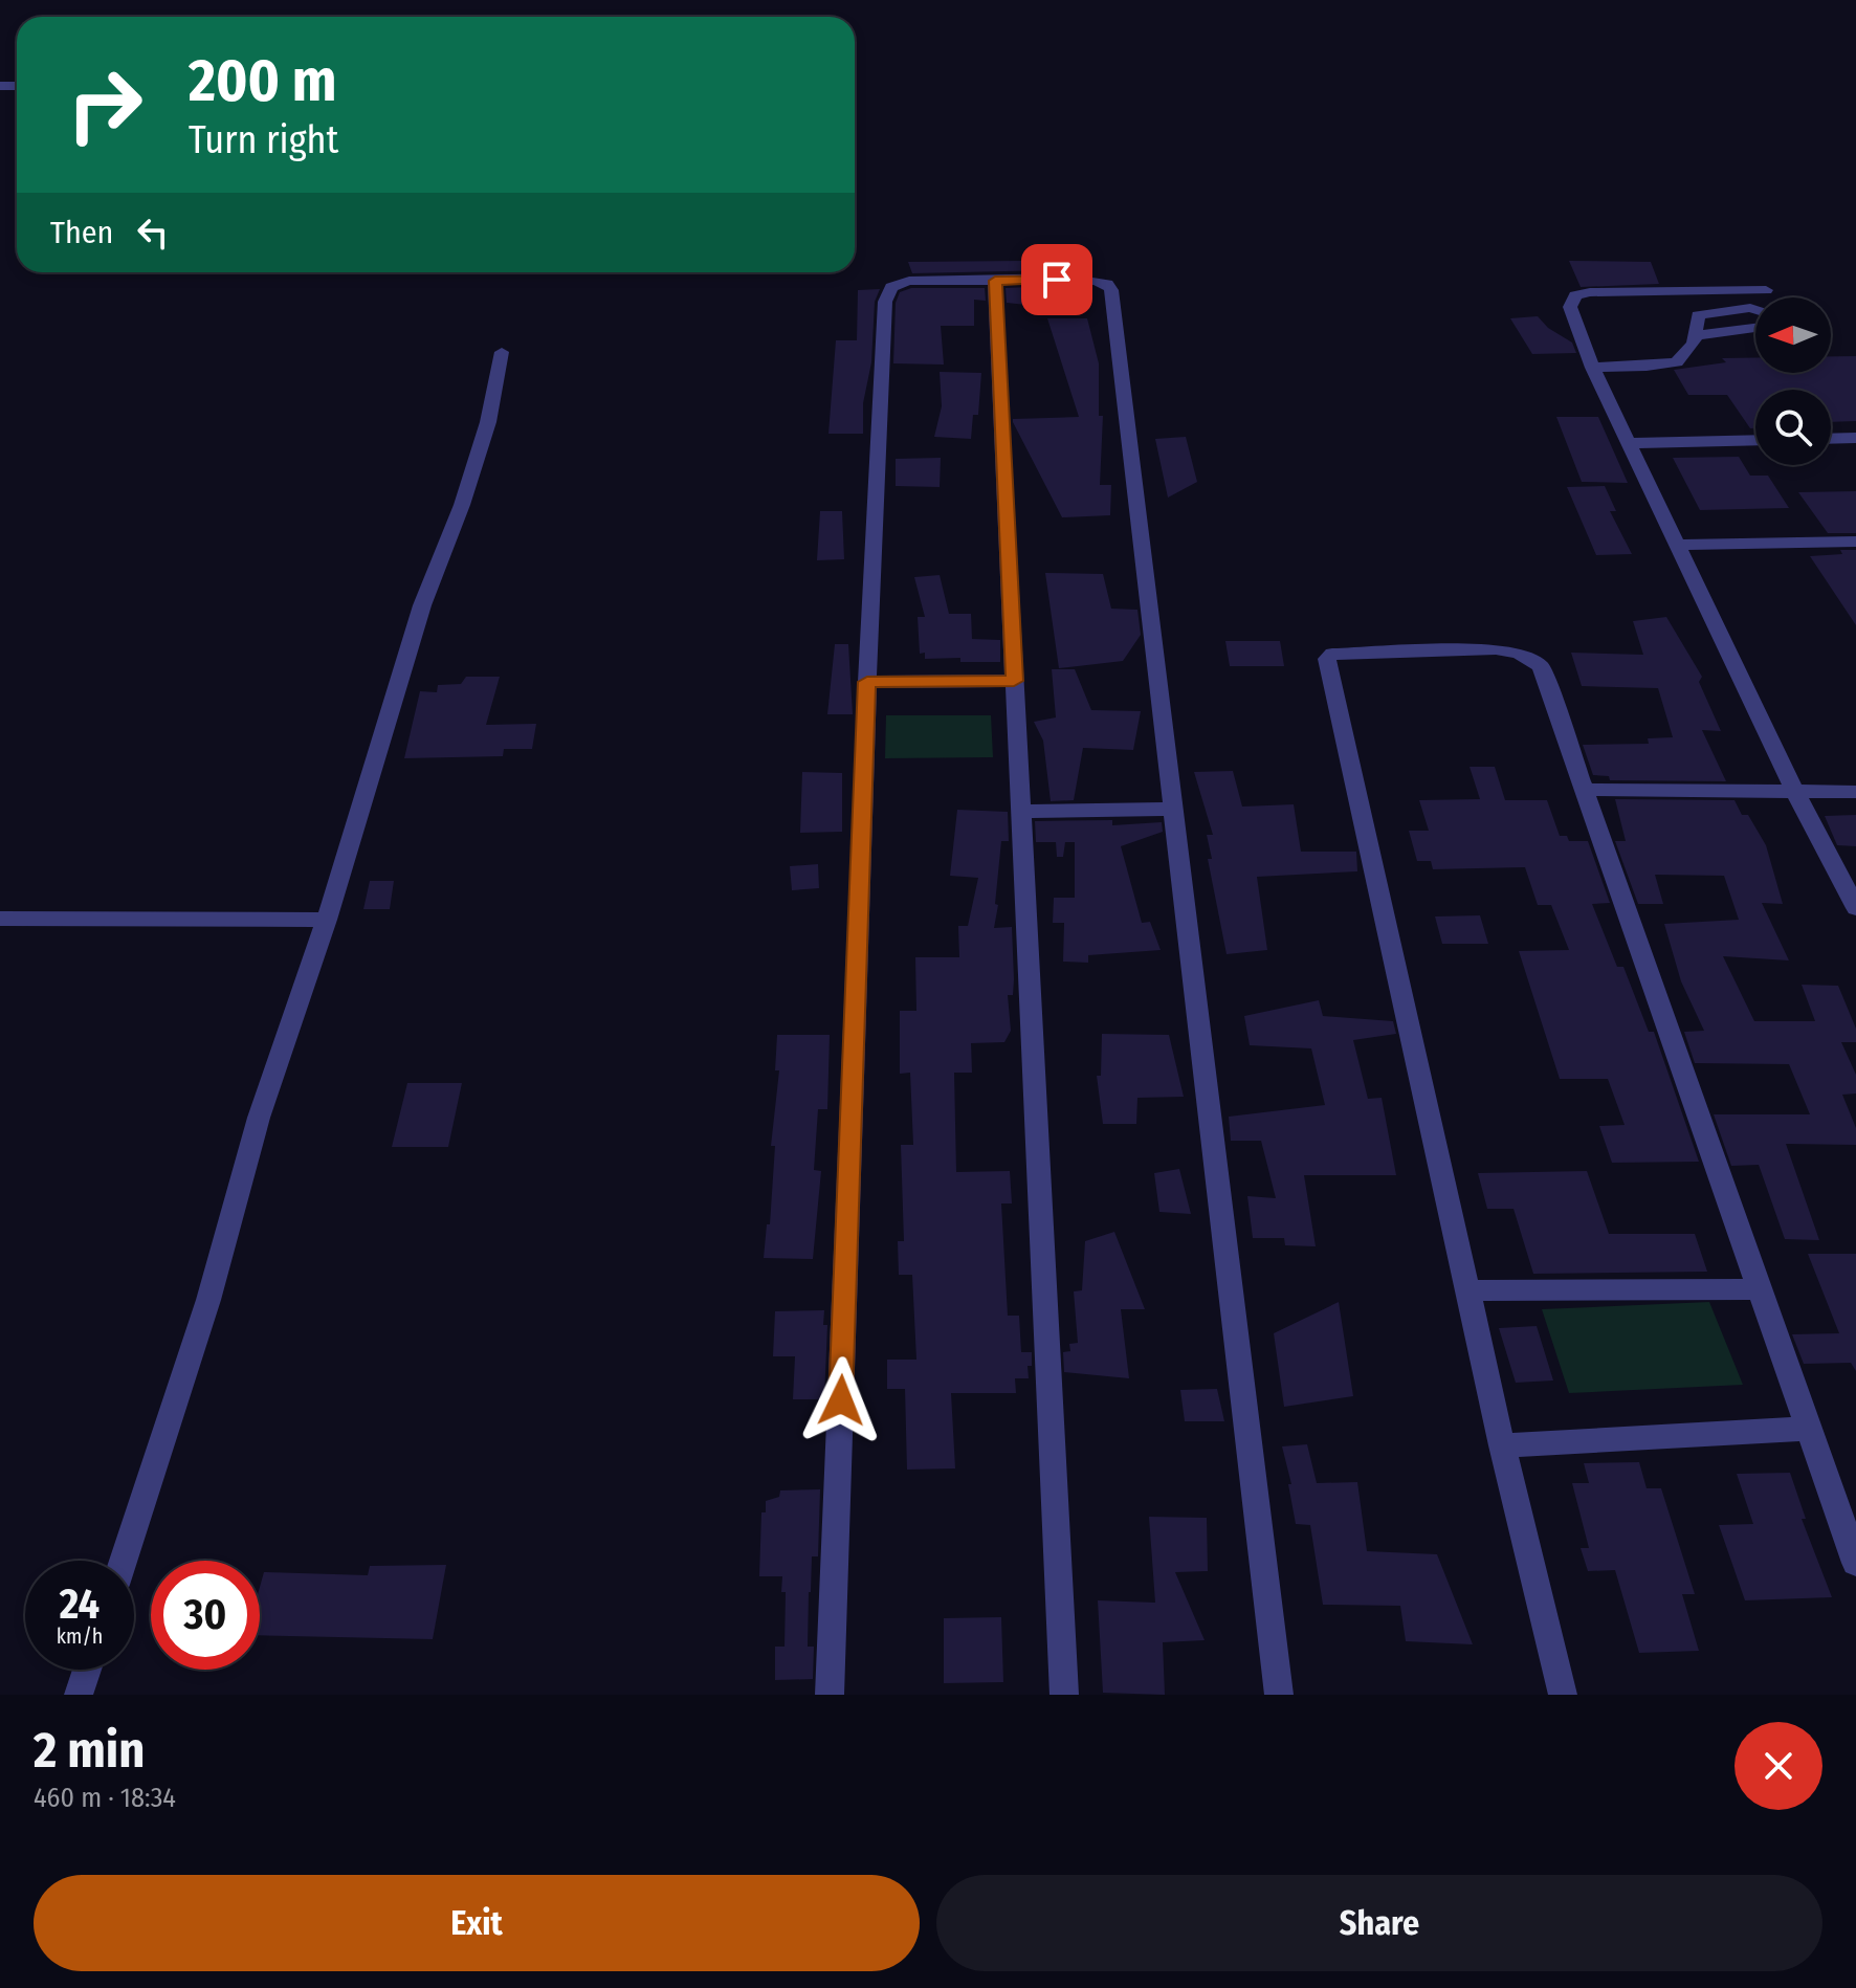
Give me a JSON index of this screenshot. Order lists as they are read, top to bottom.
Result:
{
  "north": "left",
  "page": {
    "turn": ["200 m", "Turn right"],
    "then": "Then",
    "speed": "24 km/h",
    "limit": "30",
    "heading": ["2 min", "460 m · 18:34"],
    "buttons": ["Exit", "Share"]
  }
}
